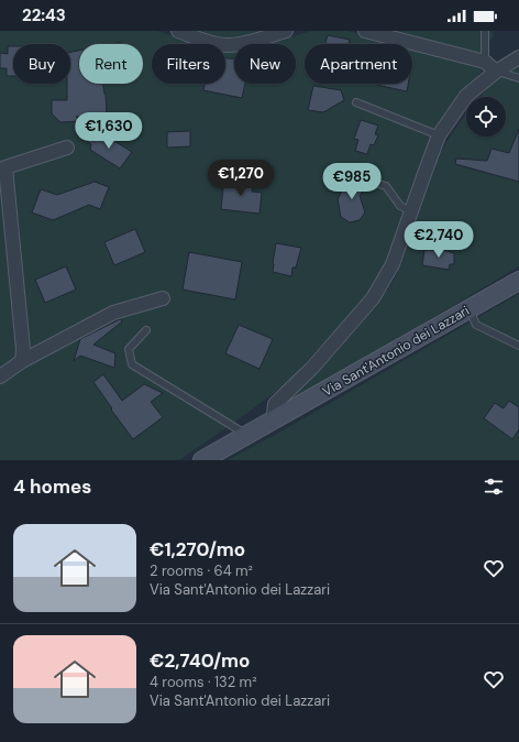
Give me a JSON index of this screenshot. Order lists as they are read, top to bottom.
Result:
{
  "streets": {
    "street": ["Via Sant'Antonio dei Lazzari"]
  },
  "page": {
    "status": "22:43",
    "chip": [
      "Buy",
      "Rent",
      "Filters",
      "New",
      "Apartment"
    ],
    "price": [
      "€1,630",
      "€1,270",
      "€985",
      "€2,740"
    ],
    "heading": "4 homes",
    "list": [
      {
        "name": "€1,270/mo",
        "note": "2 rooms · 64 m² · Via Sant'Antonio dei Lazzari"
      },
      {
        "name": "€2,740/mo",
        "note": "4 rooms · 132 m² · Via Sant'Antonio dei Lazzari"
      }
    ]
  }
}
